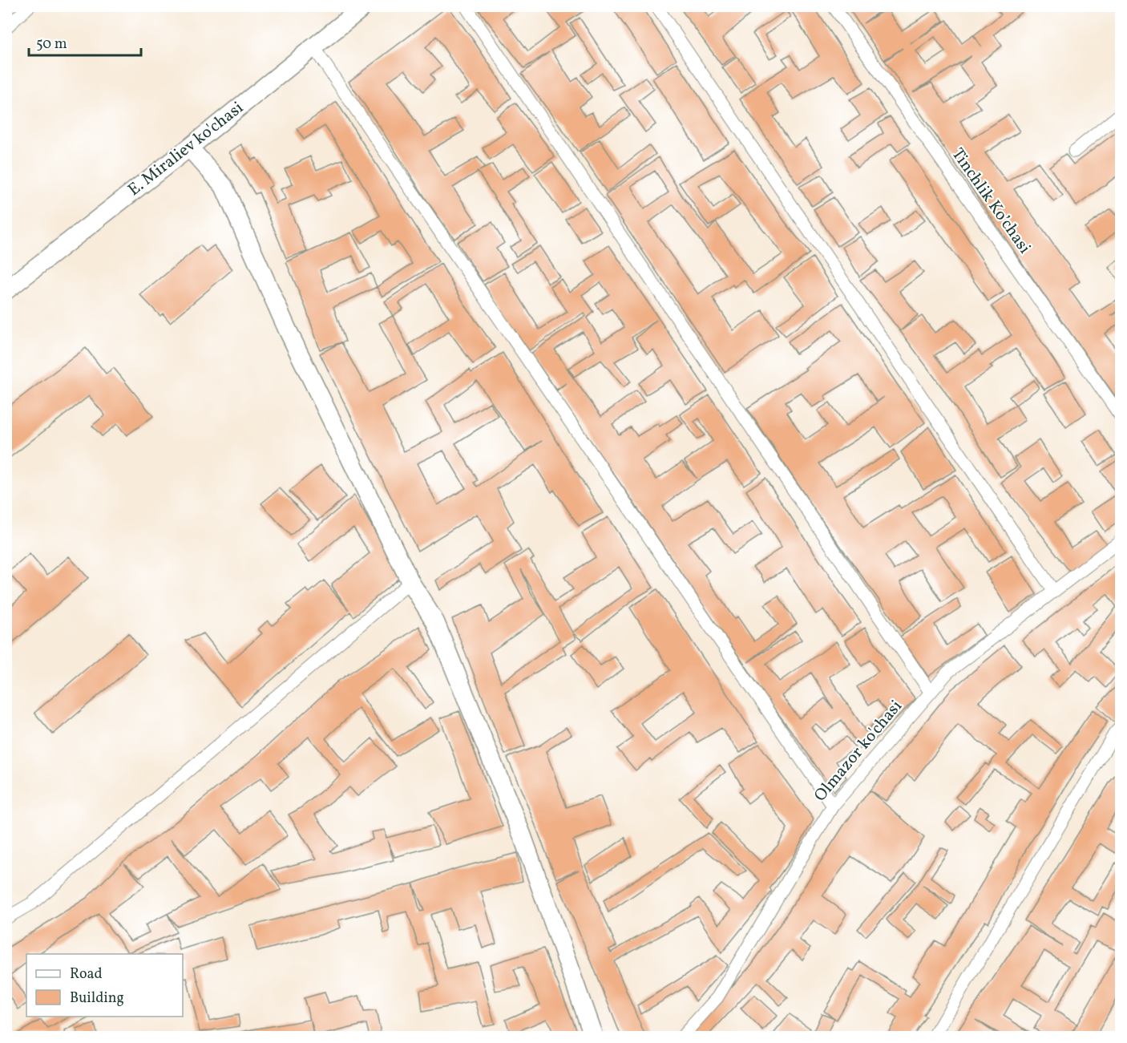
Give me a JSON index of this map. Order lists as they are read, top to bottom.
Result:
{
  "streets": {
    "street": ["E. Miraliev ko'chasi", "Tinchlik Ko’chasi", "Olmazor ko'chasi"]
  },
  "legend": ["Road", "Building"],
  "scale_bar": "50 m"
}
